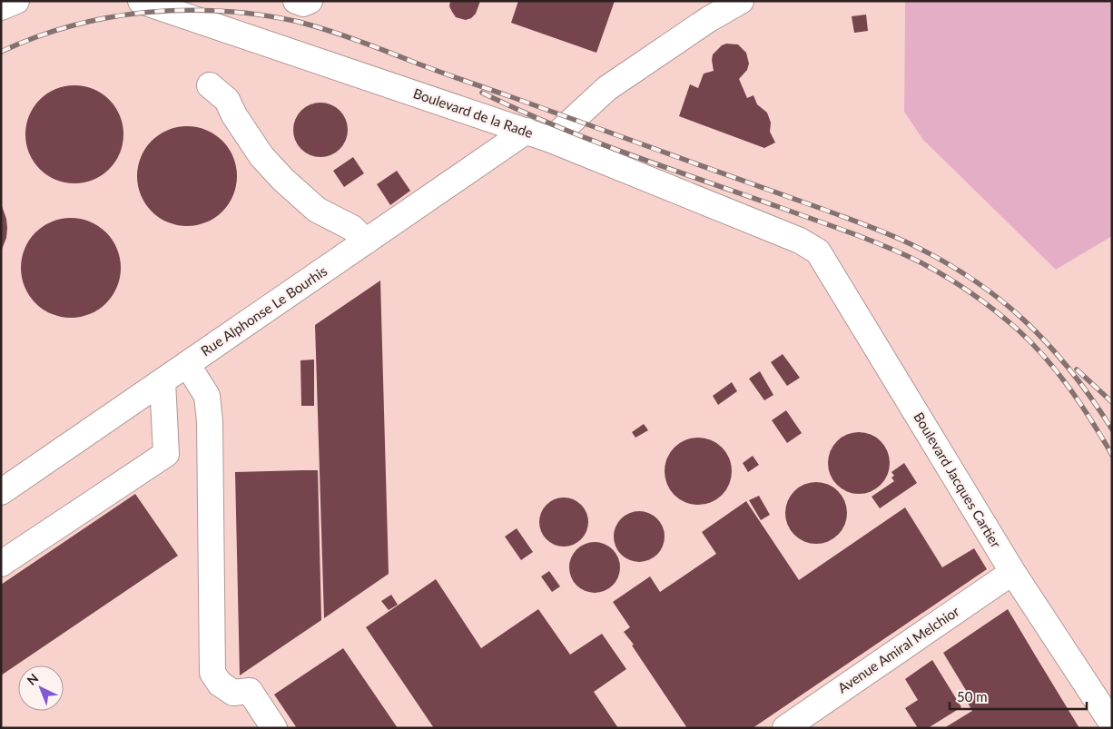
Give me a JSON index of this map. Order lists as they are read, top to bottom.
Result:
{
  "streets": {
    "street": [
      "Boulevard de la Rade",
      "Rue Alphonse Le Bourhis",
      "Boulevard Jacques Cartier",
      "Avenue Amiral Melchior"
    ]
  },
  "crossings": [
    ["Boulevard de la Rade", "Rue Alphonse Le Bourhis"],
    ["Boulevard de la Rade", "Boulevard Jacques Cartier"],
    ["Boulevard Jacques Cartier", "Avenue Amiral Melchior"]
  ],
  "scale_bar": "50 m",
  "north": "top left"
}
